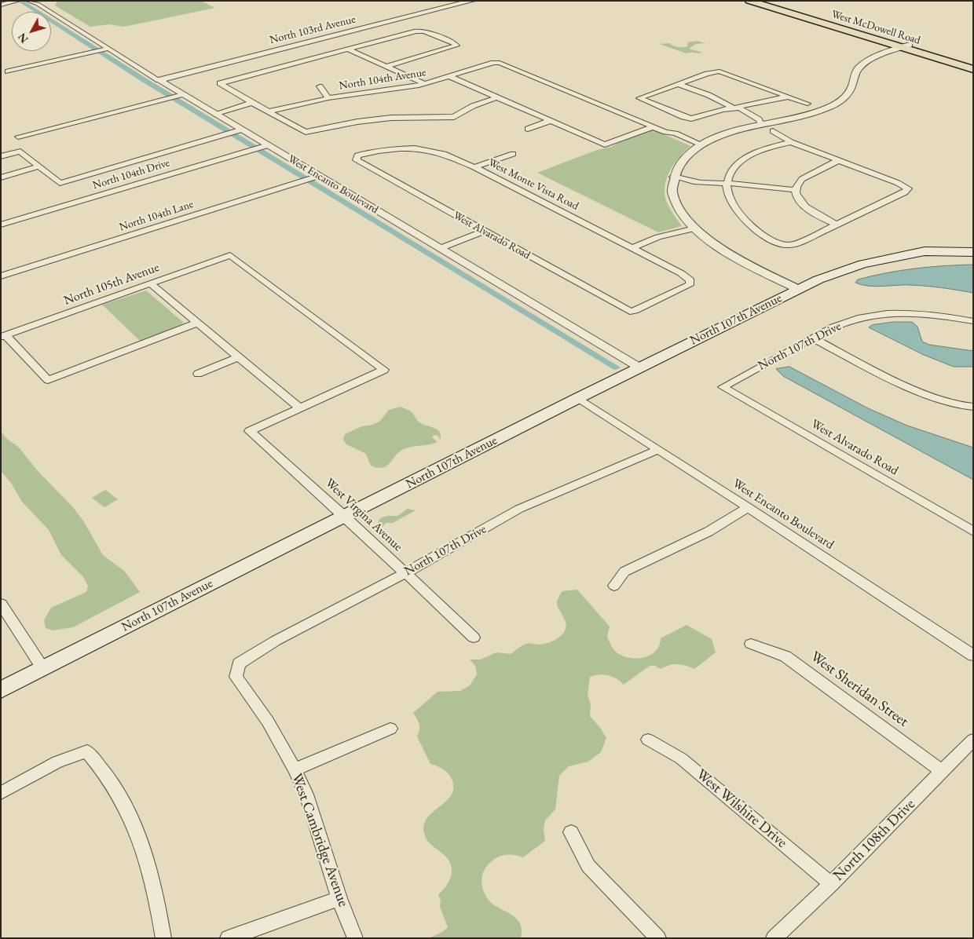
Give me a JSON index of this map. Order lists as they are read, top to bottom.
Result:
{
  "streets": {
    "main road": ["West McDowell Road", "North 107th Avenue"],
    "street": [
      "North 103rd Avenue",
      "North 104th Avenue",
      "North 104th Drive",
      "West Encanto Boulevard",
      "West Monte Vista Road",
      "North 104th Lane",
      "West Alvarado Road",
      "North 105th Avenue",
      "North 107th Drive",
      "West Virgina Avenue",
      "West Sheridan Street",
      "West Wilshire Drive",
      "West Cambridge Avenue",
      "North 108th Drive"
    ]
  },
  "crossings": [
    ["North 103rd Avenue", "West Encanto Boulevard"],
    ["North 104th Drive", "West Encanto Boulevard"],
    ["West Encanto Boulevard", "North 104th Lane"],
    ["West Encanto Boulevard", "North 107th Avenue"],
    ["West Encanto Boulevard", "North 107th Drive"],
    ["West Monte Vista Road", "West Alvarado Road"],
    ["West Alvarado Road", "North 107th Drive"],
    ["North 105th Avenue", "West Virgina Avenue"],
    ["North 107th Avenue", "West Virgina Avenue"],
    ["North 107th Drive", "West Virgina Avenue"],
    ["North 107th Drive", "West Cambridge Avenue"],
    ["West Sheridan Street", "North 108th Drive"],
    ["West Wilshire Drive", "North 108th Drive"]
  ],
  "north": "bottom left"
}
